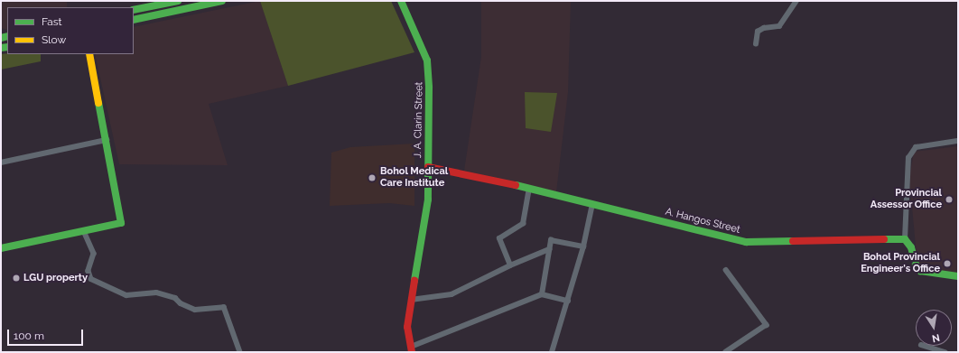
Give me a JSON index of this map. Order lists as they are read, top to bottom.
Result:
{
  "streets": {
    "street": ["J. A. Clarin Street", "A. Hangos Street"]
  },
  "crossings": [
    ["J. A. Clarin Street", "A. Hangos Street"]
  ],
  "places": [
    "Bohol Medical Care Institute",
    "Provincial Assessor Office",
    "Bohol Provincial Engineer's Office",
    "LGU property"
  ],
  "legend": ["Fast", "Slow"],
  "scale_bar": "100 m",
  "north": "bottom"
}
